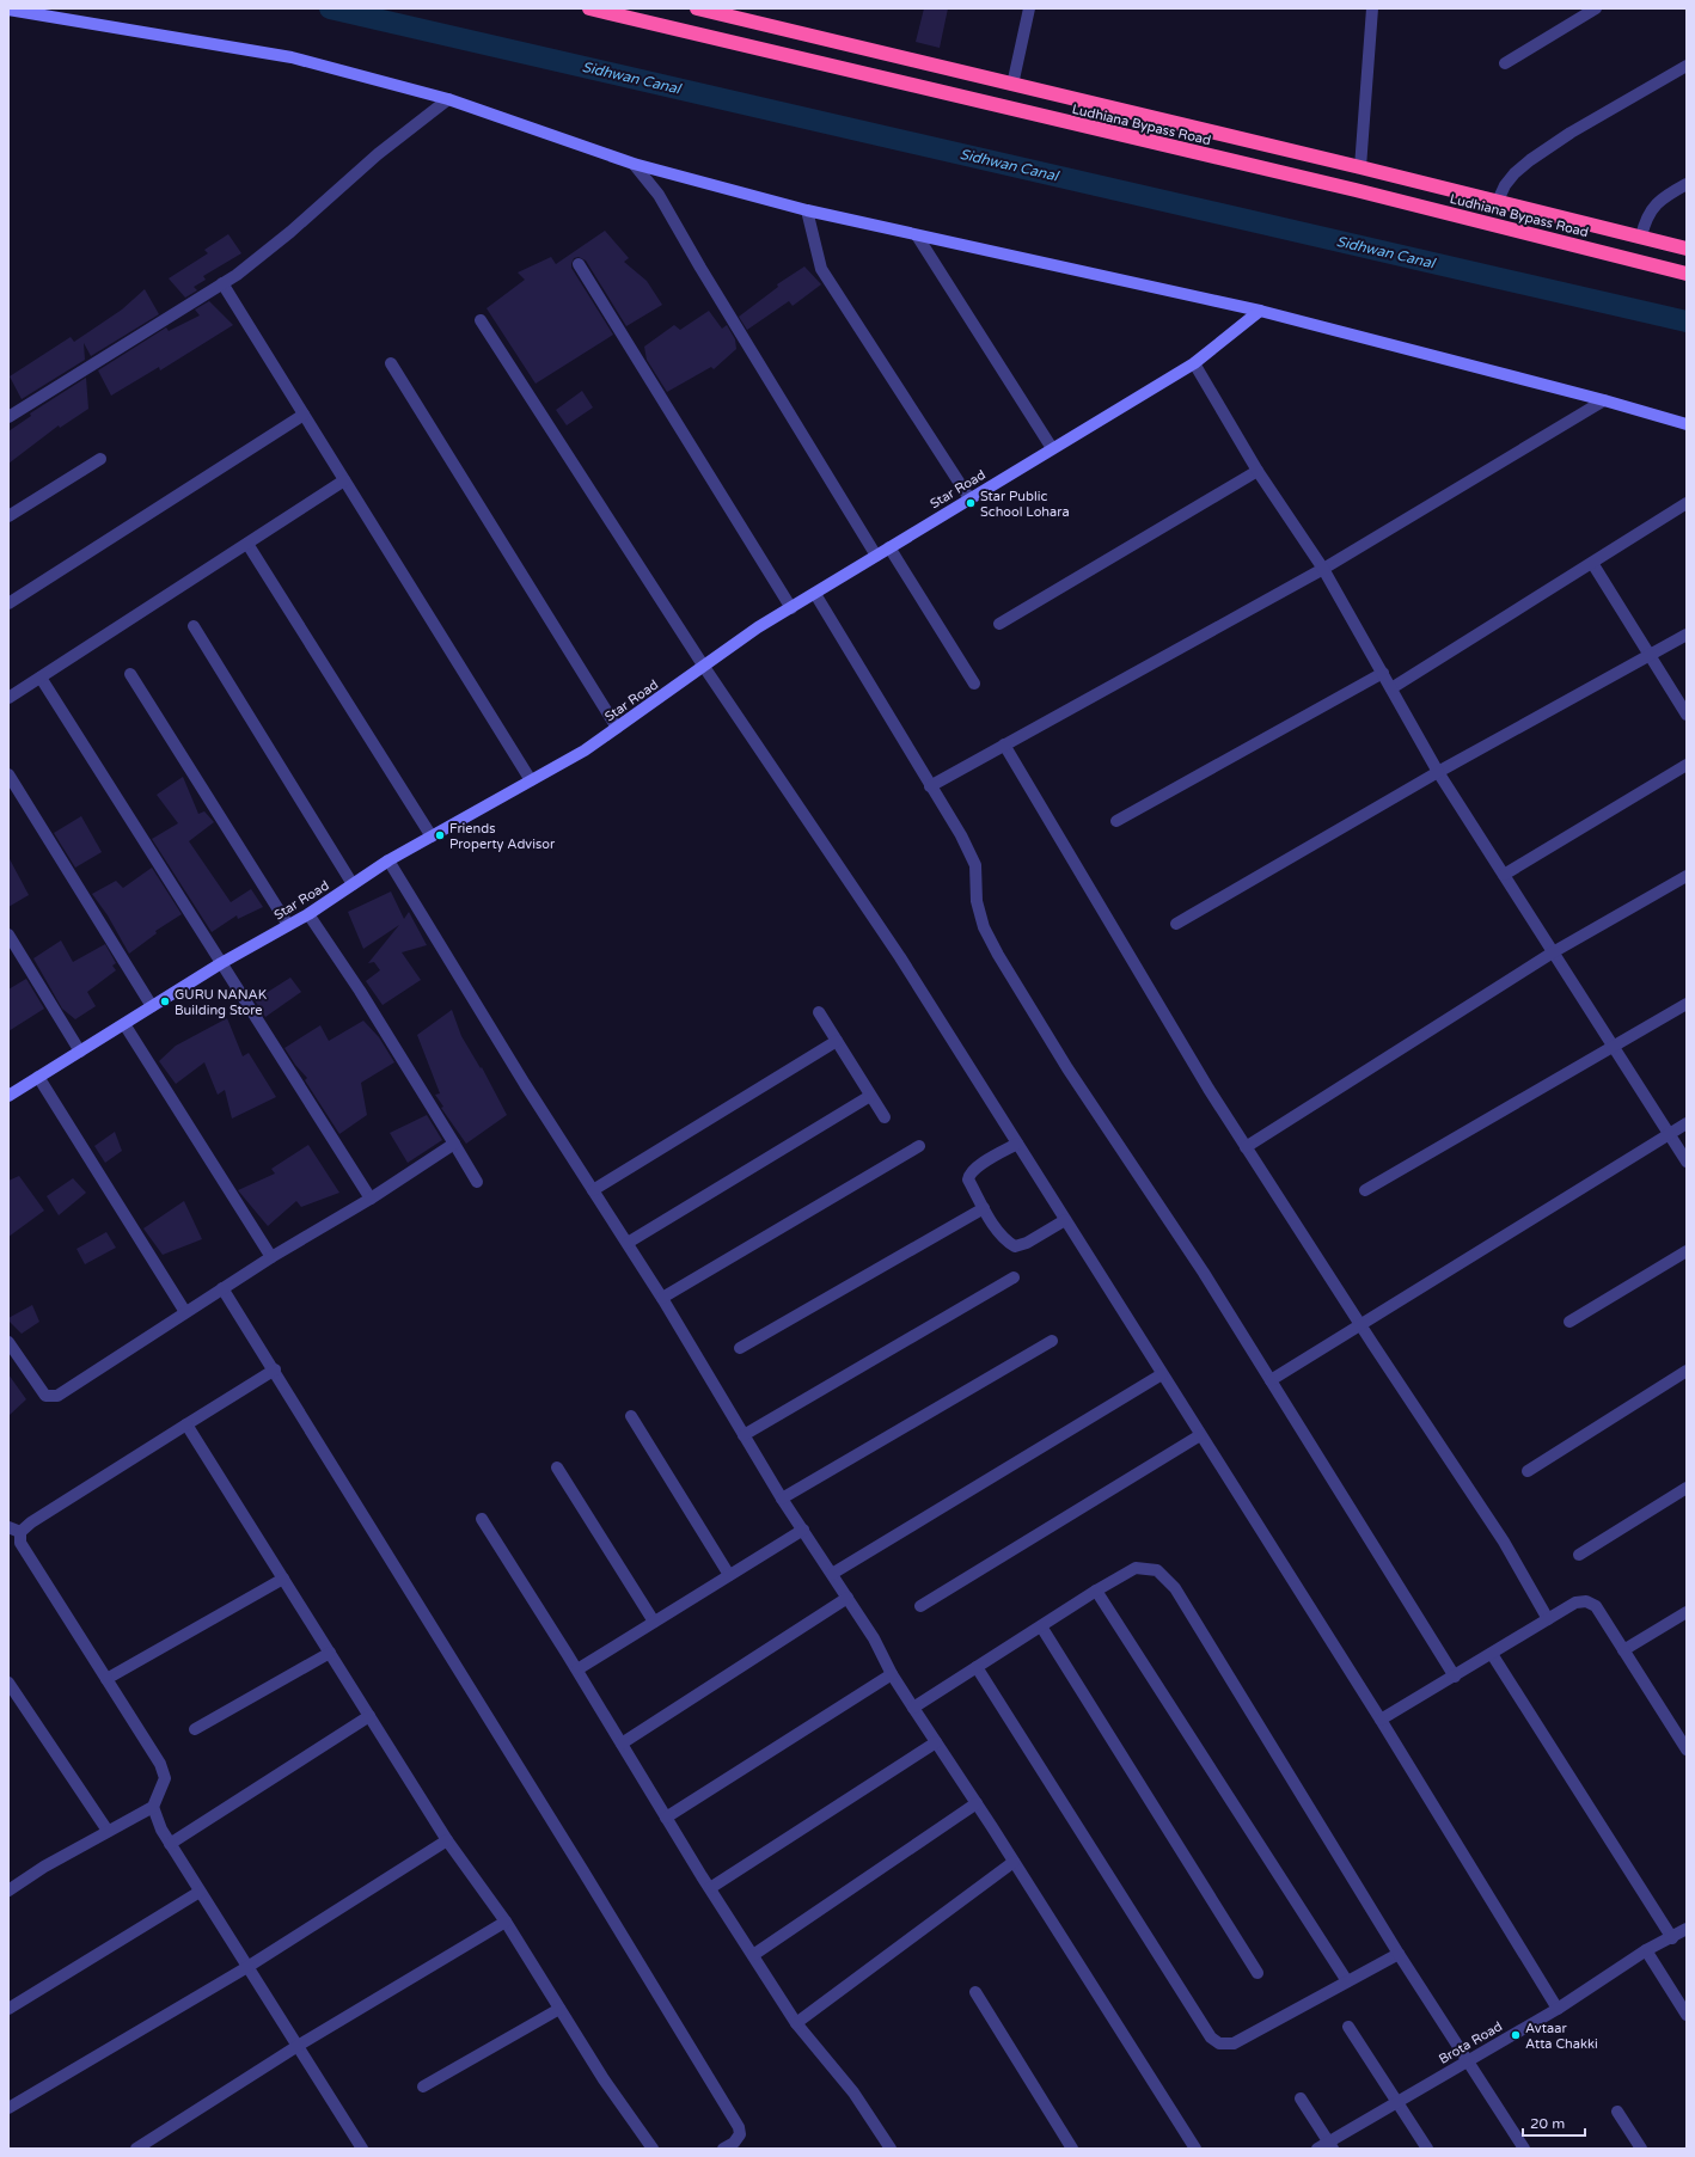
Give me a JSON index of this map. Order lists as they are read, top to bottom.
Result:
{
  "streets": {
    "highway": ["Ludhiana Bypass Road"],
    "street": ["Star Road", "Brota Road"]
  },
  "water": ["Sidhwan Canal"],
  "places": [
    "Star Public School Lohara",
    "Friends Property Advisor",
    "GURU NANAK Building Store",
    "Avtaar Atta Chakki"
  ],
  "scale_bar": "20 m"
}
